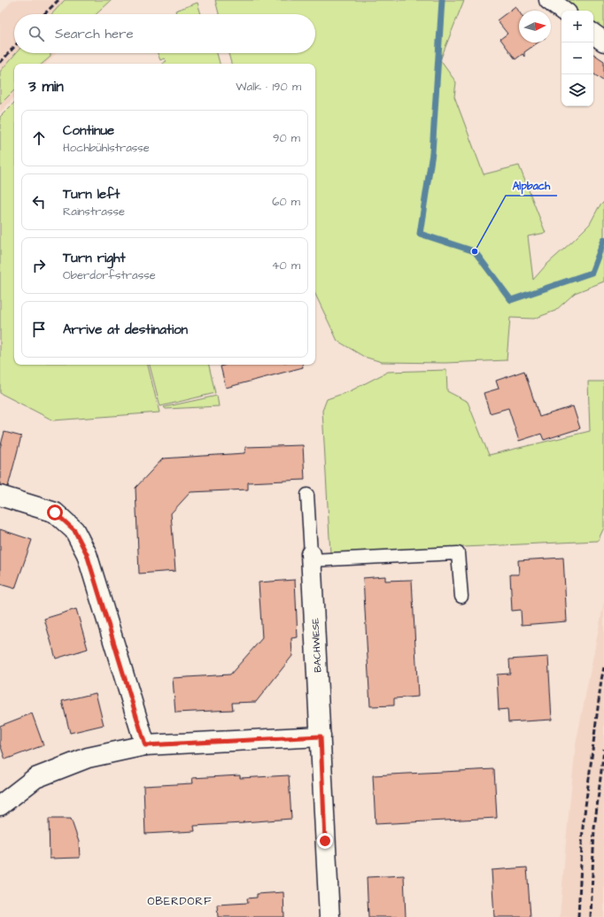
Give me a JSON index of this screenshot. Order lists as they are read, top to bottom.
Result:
{
  "streets": {
    "street": ["BACHWIESE"]
  },
  "districts": ["OBERDORF"],
  "places": ["Alpbach"],
  "north": "right",
  "page": {
    "map_buttons": ["+", "−"],
    "search": "Search here",
    "heading": ["3 min", "Walk · 190 m"],
    "list": [
      ["Continue", "Hochbühlstrasse", "90 m"],
      ["Turn left", "Rainstrasse", "60 m"],
      ["Turn right", "Oberdorfstrasse", "40 m"],
      "Arrive at destination"
    ]
  }
}
